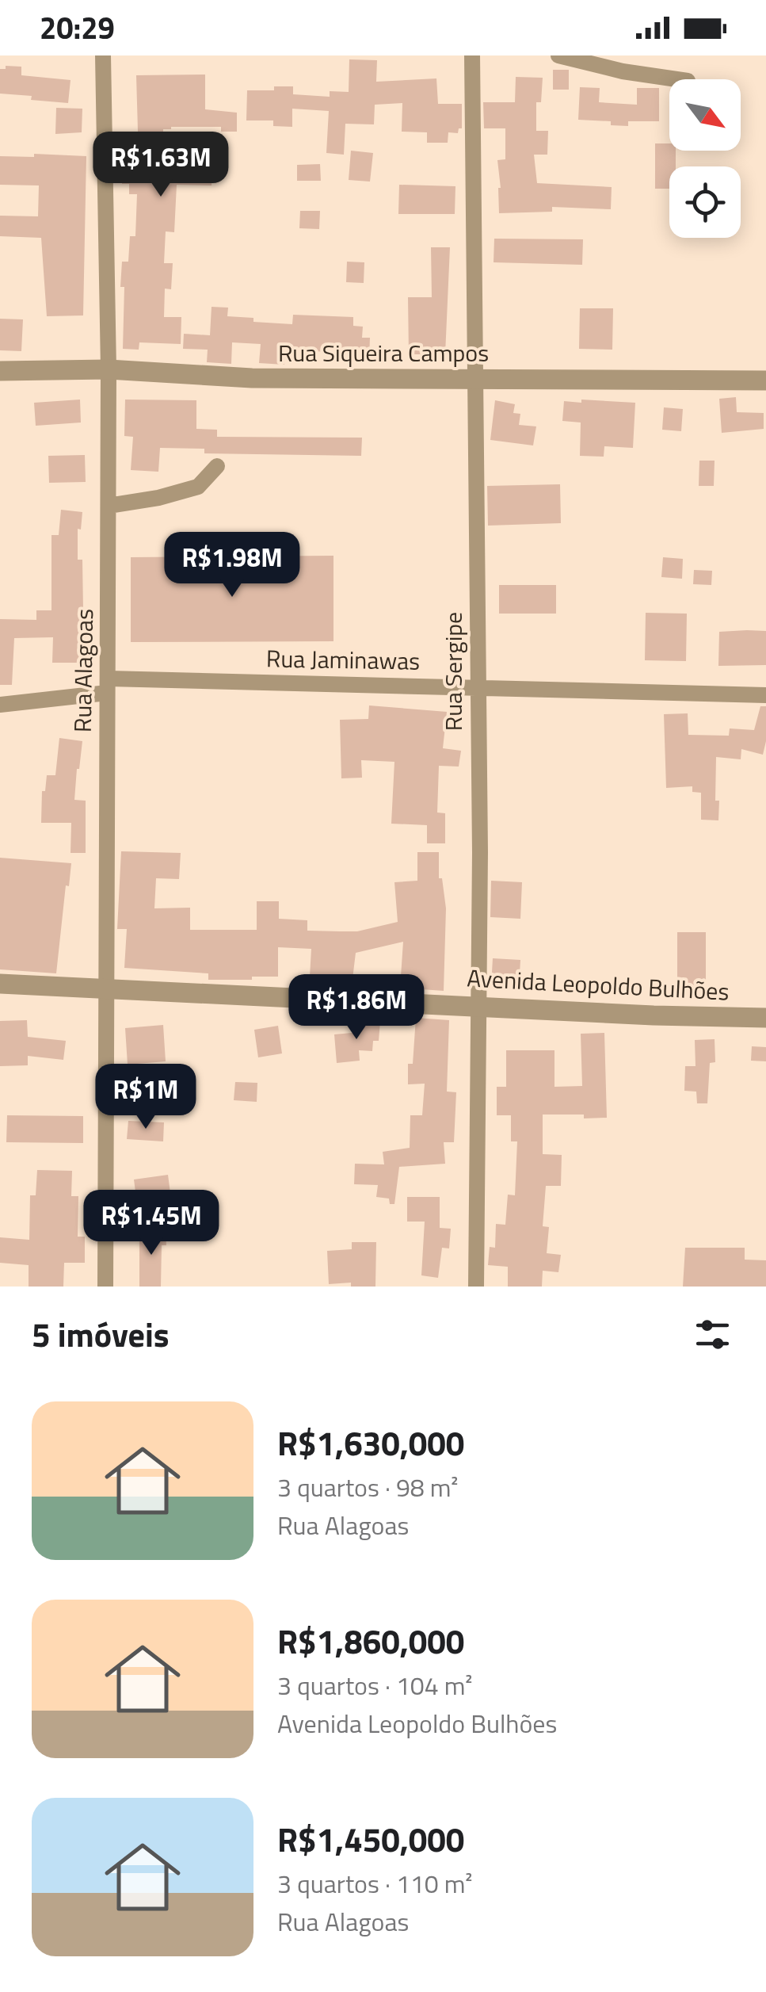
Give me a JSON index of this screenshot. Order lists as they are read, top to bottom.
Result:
{
  "streets": {
    "street": [
      "Rua Siqueira Campos",
      "Rua Jaminawas",
      "Rua Alagoas",
      "Rua Sergipe",
      "Avenida Leopoldo Bulhões"
    ]
  },
  "crossings": [
    ["Rua Siqueira Campos", "Rua Alagoas"],
    ["Rua Siqueira Campos", "Rua Sergipe"],
    ["Rua Jaminawas", "Rua Alagoas"],
    ["Rua Jaminawas", "Rua Sergipe"],
    ["Rua Alagoas", "Avenida Leopoldo Bulhões"],
    ["Rua Sergipe", "Avenida Leopoldo Bulhões"]
  ],
  "north": "bottom right",
  "page": {
    "status": "20:29",
    "price": [
      "R$1.63M",
      "R$1.98M",
      "R$1.86M",
      "R$1M",
      "R$1.45M"
    ],
    "heading": "5 imóveis",
    "list": [
      {
        "name": "R$1,630,000",
        "note": "3 quartos · 98 m² · Rua Alagoas"
      },
      {
        "name": "R$1,860,000",
        "note": "3 quartos · 104 m² · Avenida Leopoldo Bulhões"
      },
      {
        "name": "R$1,450,000",
        "note": "3 quartos · 110 m² · Rua Alagoas"
      }
    ]
  }
}
